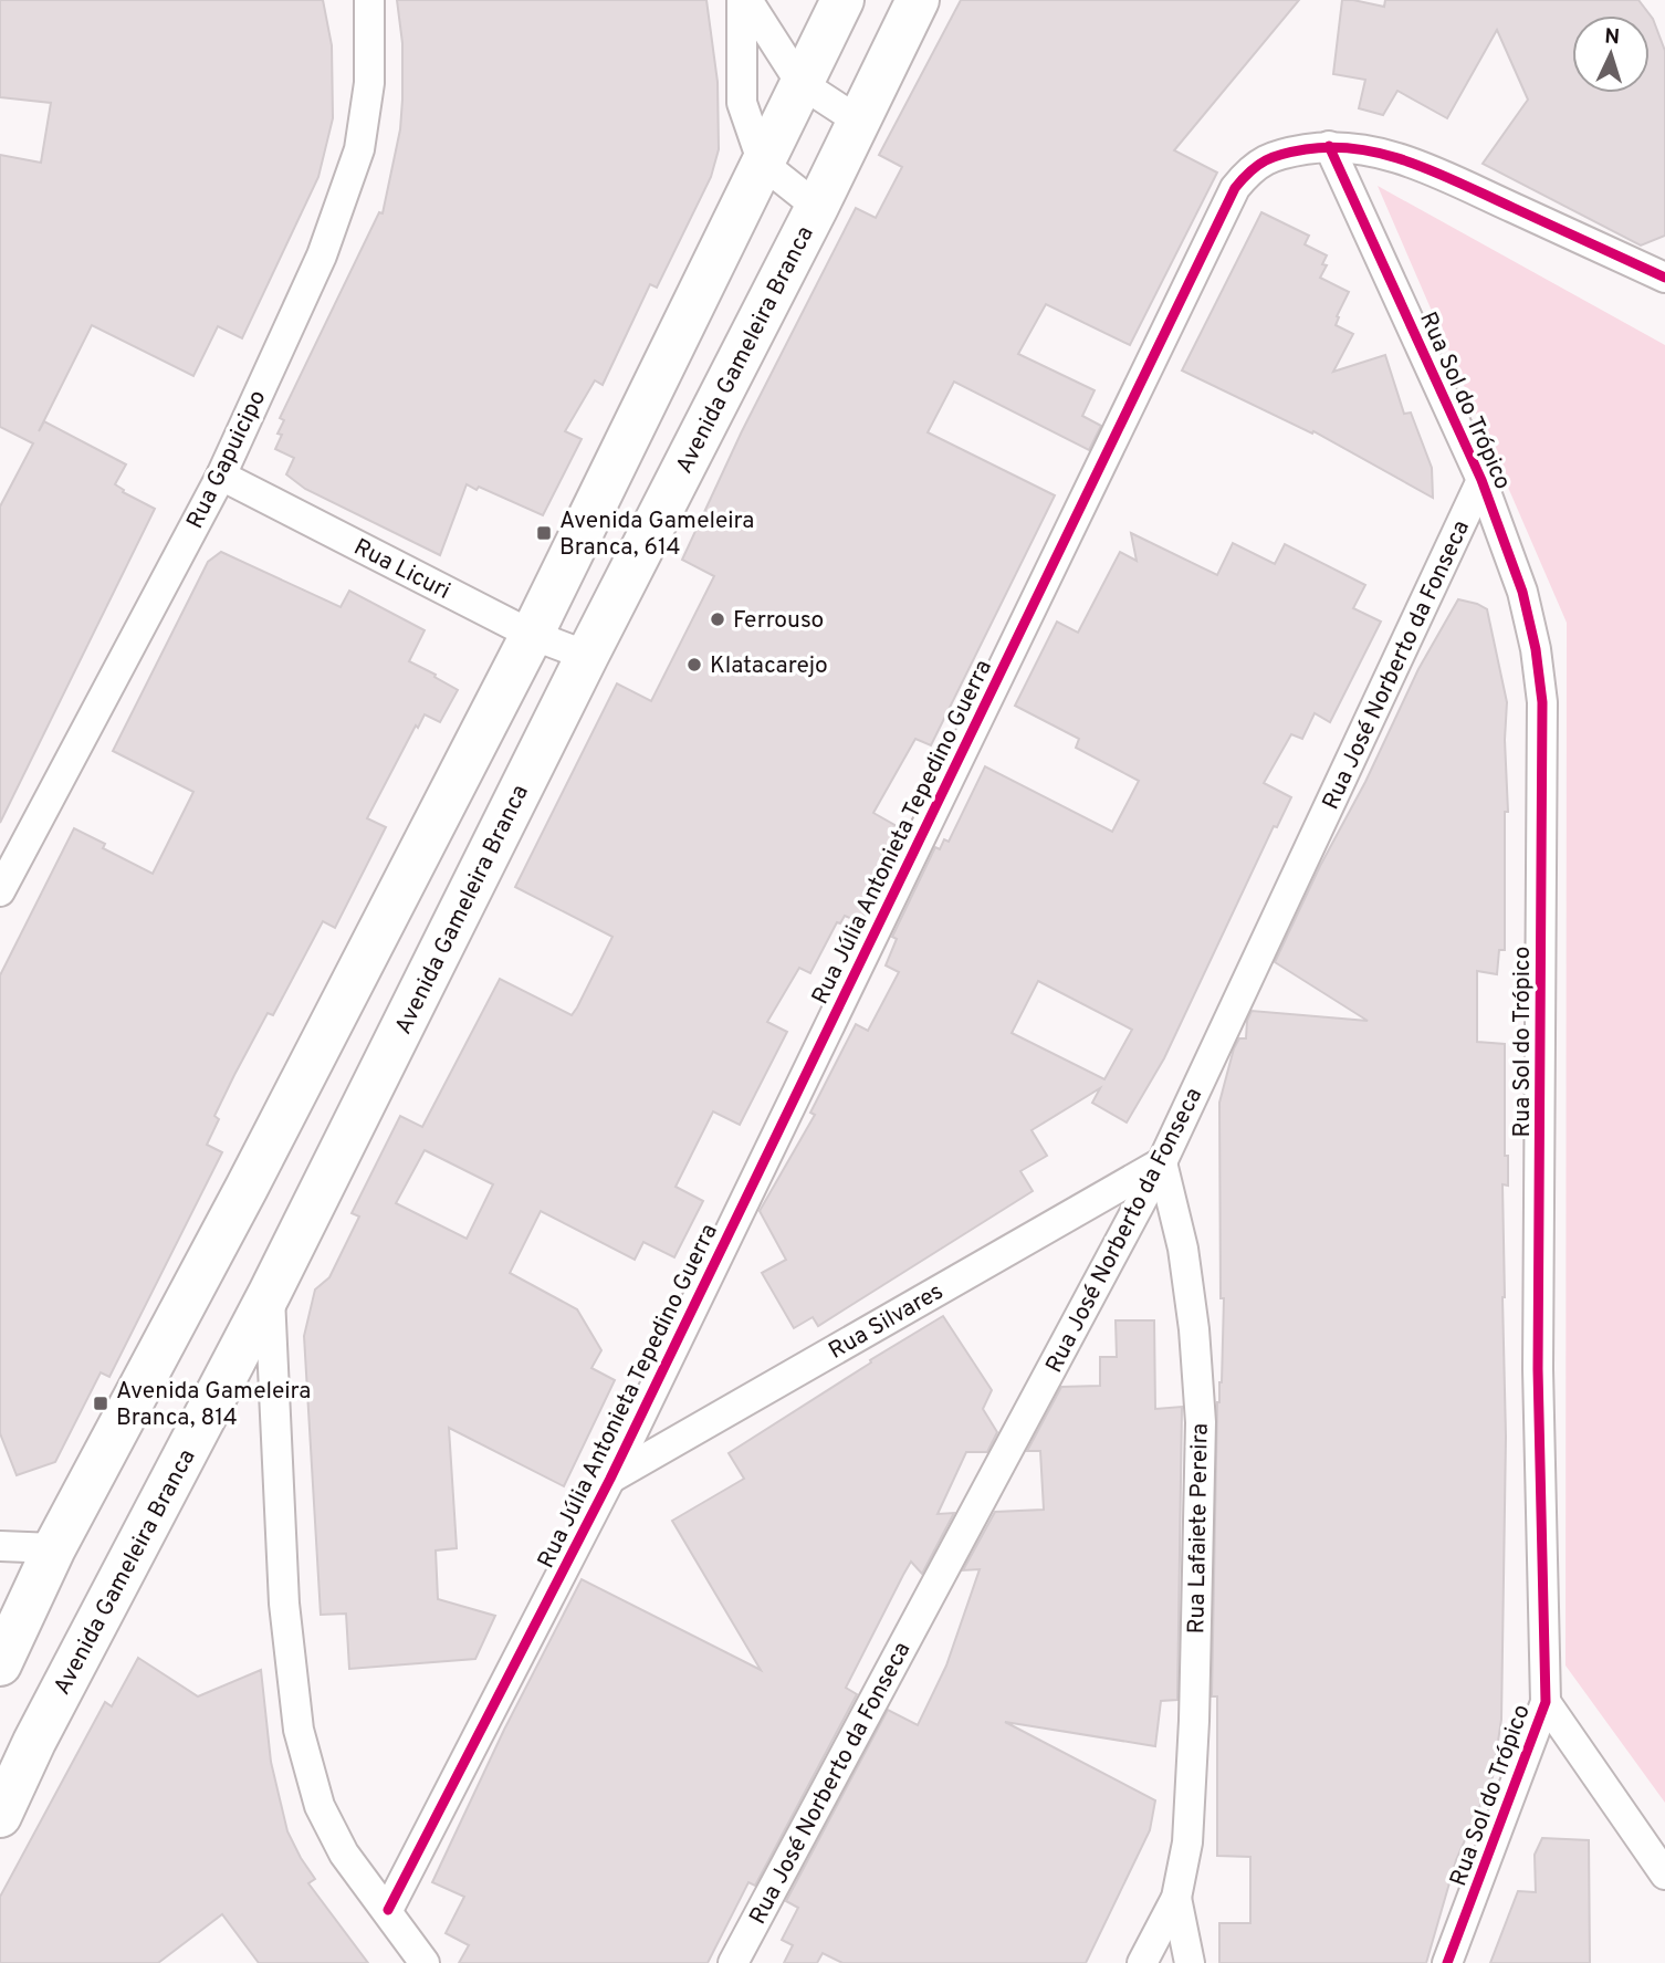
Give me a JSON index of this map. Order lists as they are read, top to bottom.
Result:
{
  "streets": {
    "main road": ["Avenida Gameleira Branca"],
    "street": [
      "Rua Sol do Trópico",
      "Rua Gapuicipo",
      "Rua Licuri",
      "Rua José Norberto da Fonseca",
      "Rua Júlia Antonieta Tepedino Guerra",
      "Rua Silvares",
      "Rua Lafaiete Pereira"
    ]
  },
  "crossings": [
    ["Avenida Gameleira Branca", "Rua Licuri"],
    ["Rua Sol do Trópico", "Rua José Norberto da Fonseca"],
    ["Rua Sol do Trópico", "Rua Júlia Antonieta Tepedino Guerra"],
    ["Rua Gapuicipo", "Rua Licuri"],
    ["Rua José Norberto da Fonseca", "Rua Silvares"],
    ["Rua José Norberto da Fonseca", "Rua Lafaiete Pereira"],
    ["Rua Júlia Antonieta Tepedino Guerra", "Rua Silvares"],
    ["Rua Silvares", "Rua Lafaiete Pereira"]
  ],
  "places": {
    "transit": ["Avenida Gameleira Branca, 614", "Avenida Gameleira Branca, 814"],
    "other": ["Ferrouso", "Klatacarejo"]
  },
  "north": "top"
}
